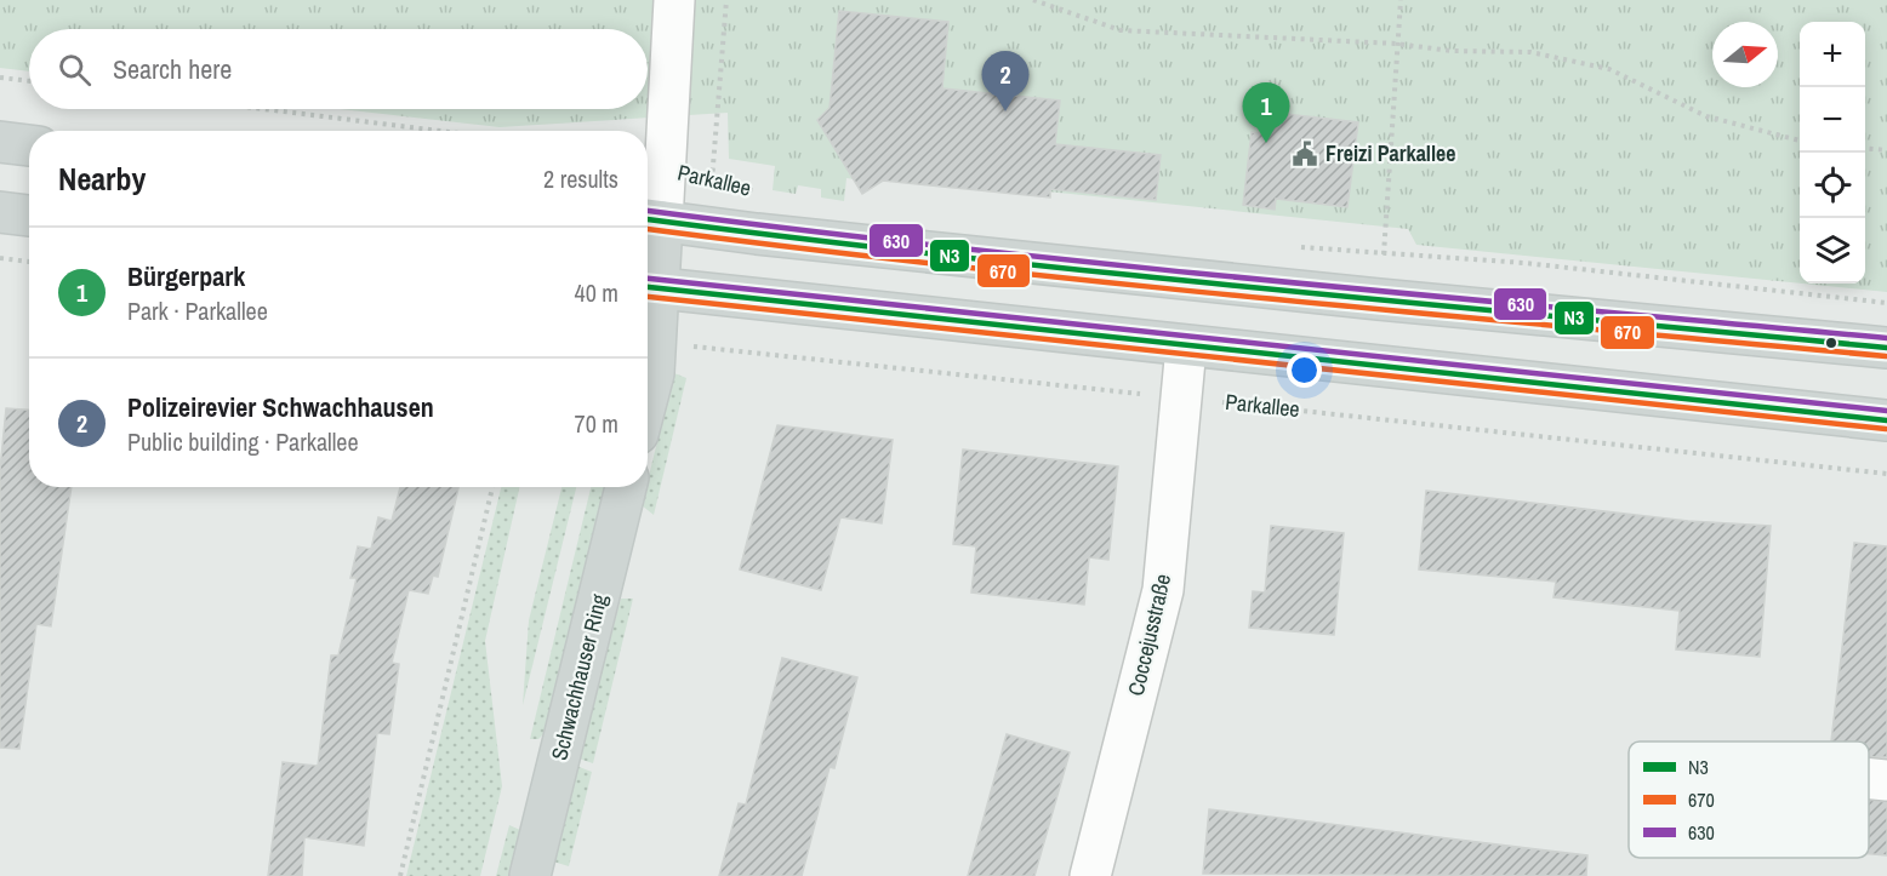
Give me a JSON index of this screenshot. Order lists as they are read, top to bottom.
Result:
{
  "streets": {
    "main road": ["Parkallee", "Schwachhauser Ring"],
    "street": ["Coccejusstraße"]
  },
  "crossings": [
    ["Parkallee", "Coccejusstraße"]
  ],
  "places": {
    "public building": ["Freizi Parkallee"]
  },
  "lines": ["transit line 630", "transit line N3", "transit line 670"],
  "legend": ["N3", "670", "630"],
  "north": "right",
  "page": {
    "map_buttons": ["+", "−"],
    "search": "Search here",
    "pins": ["2", "1"],
    "heading": ["Nearby", "2 results"],
    "list": [
      {
        "mark": "1",
        "name": "Bürgerpark",
        "note": "Park · Parkallee",
        "value": "40 m"
      },
      {
        "mark": "2",
        "name": "Polizeirevier Schwachhausen",
        "note": "Public building · Parkallee",
        "value": "70 m"
      }
    ]
  }
}
